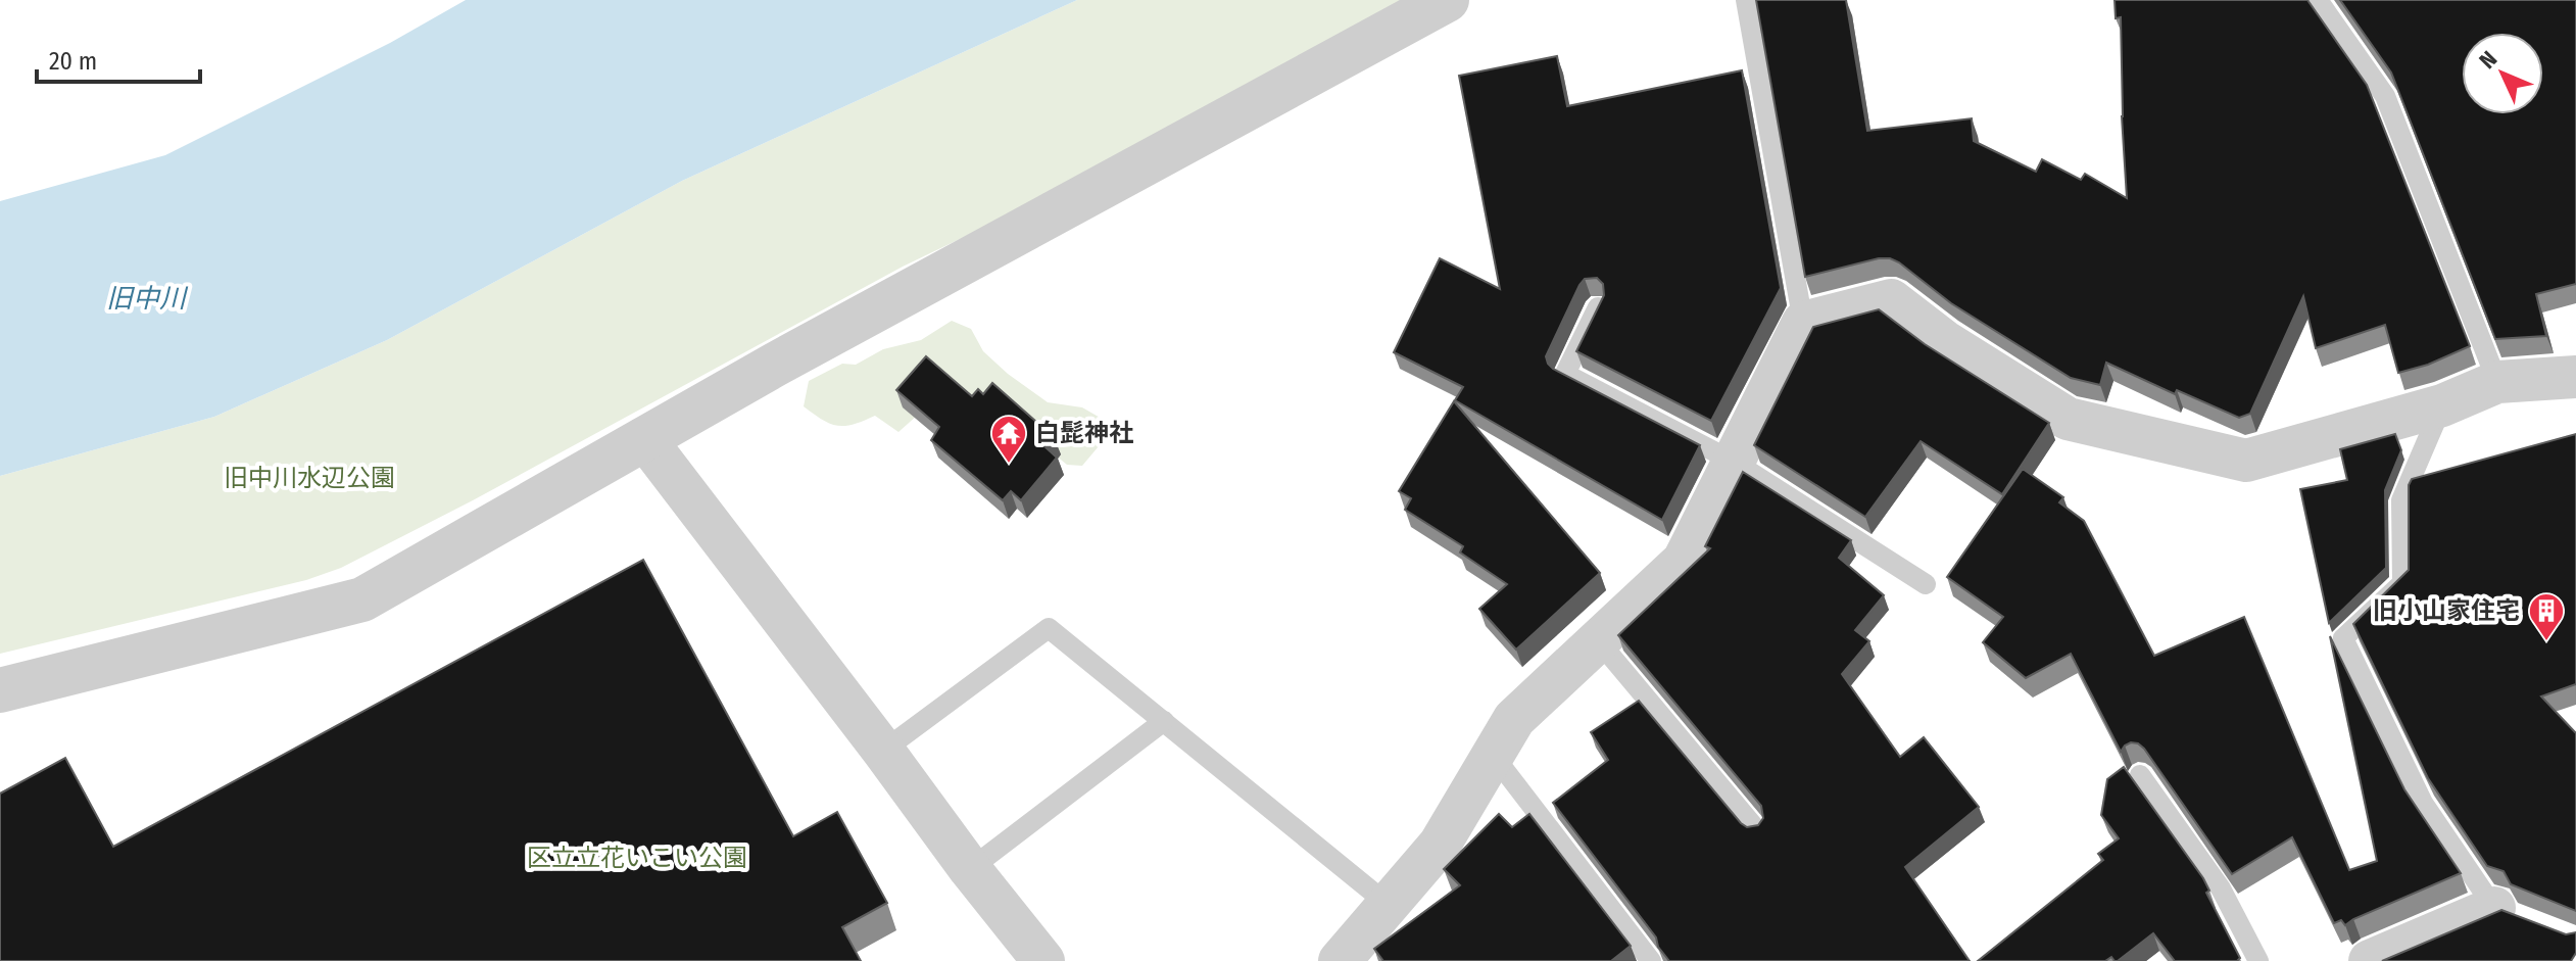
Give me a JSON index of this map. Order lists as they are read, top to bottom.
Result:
{
  "water": ["旧中川"],
  "parks": ["旧中川水辺公園", "区立立花いこい公園"],
  "places": {
    "temple": ["白髭神社"],
    "building": ["旧小山家住宅"]
  },
  "scale_bar": "20 m",
  "north": "top left"
}
